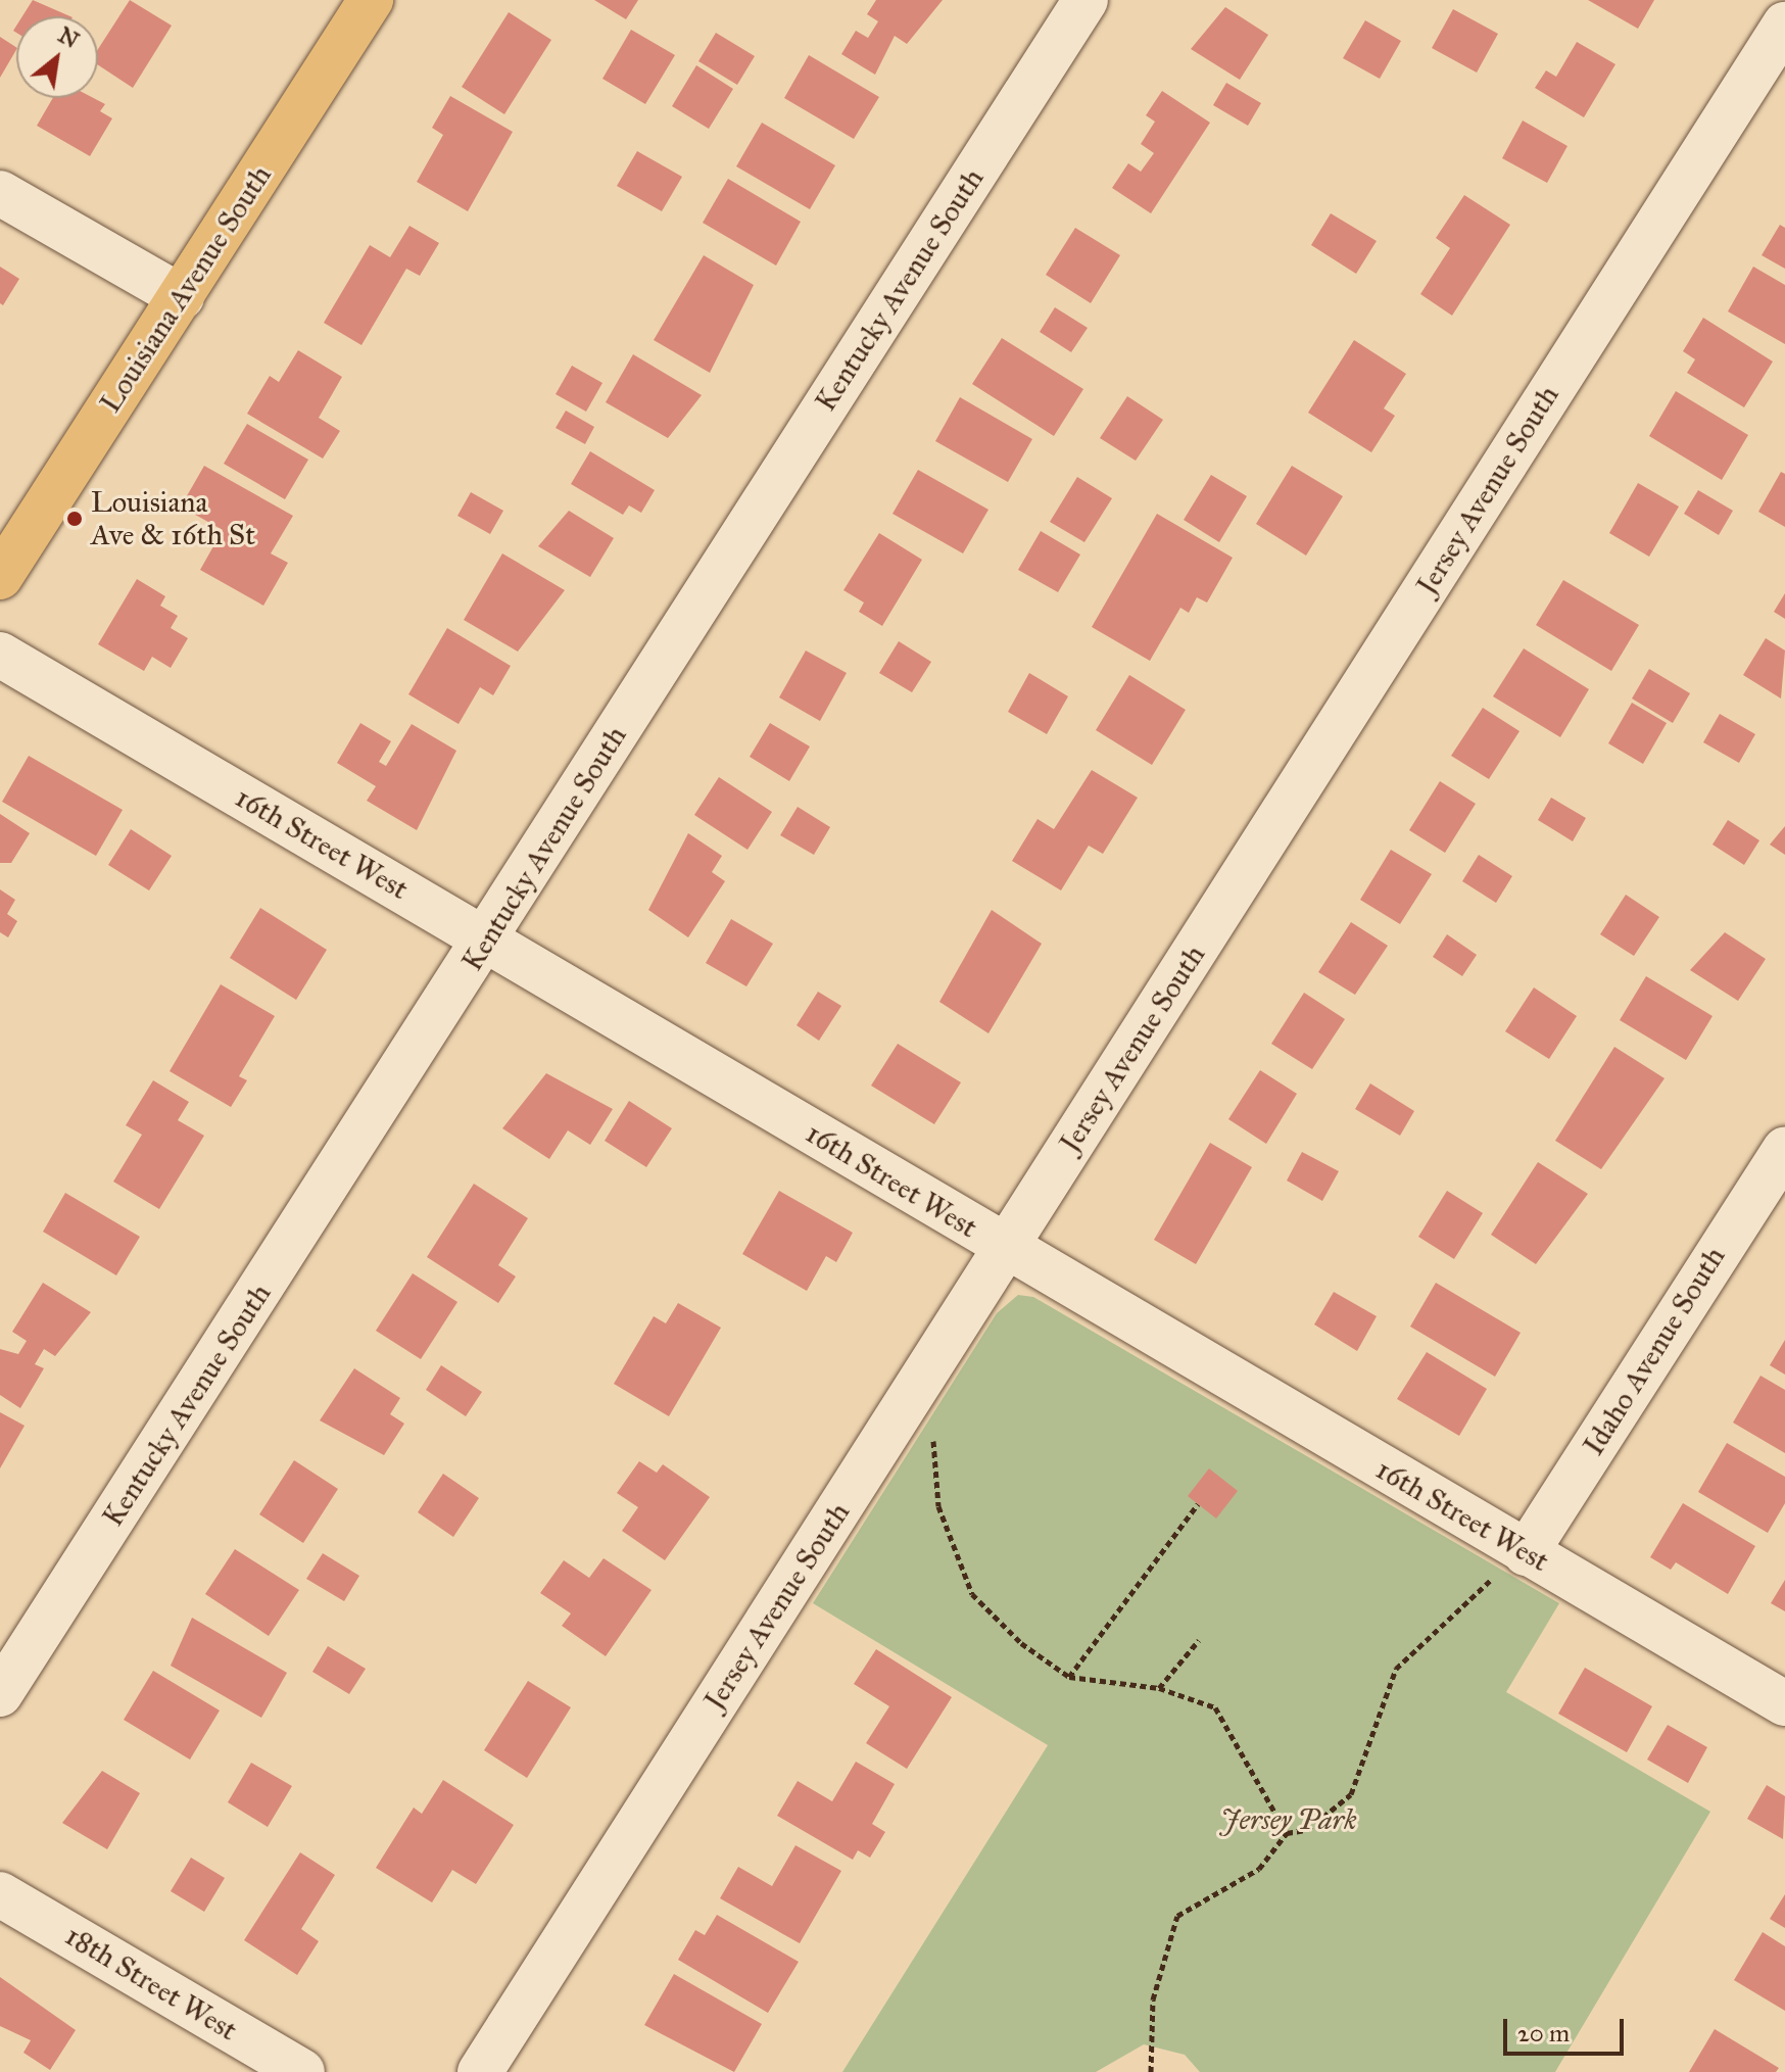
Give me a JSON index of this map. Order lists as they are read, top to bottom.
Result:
{
  "streets": {
    "main road": ["Louisiana Avenue South"],
    "street": [
      "Kentucky Avenue South",
      "Jersey Avenue South",
      "16th Street West",
      "Idaho Avenue South",
      "18th Street West"
    ]
  },
  "crossings": [
    ["Kentucky Avenue South", "16th Street West"],
    ["Jersey Avenue South", "16th Street West"],
    ["16th Street West", "Idaho Avenue South"]
  ],
  "parks": ["Jersey Park"],
  "places": ["Louisiana Ave & 16th St"],
  "scale_bar": "20 m",
  "north": "top right"
}
